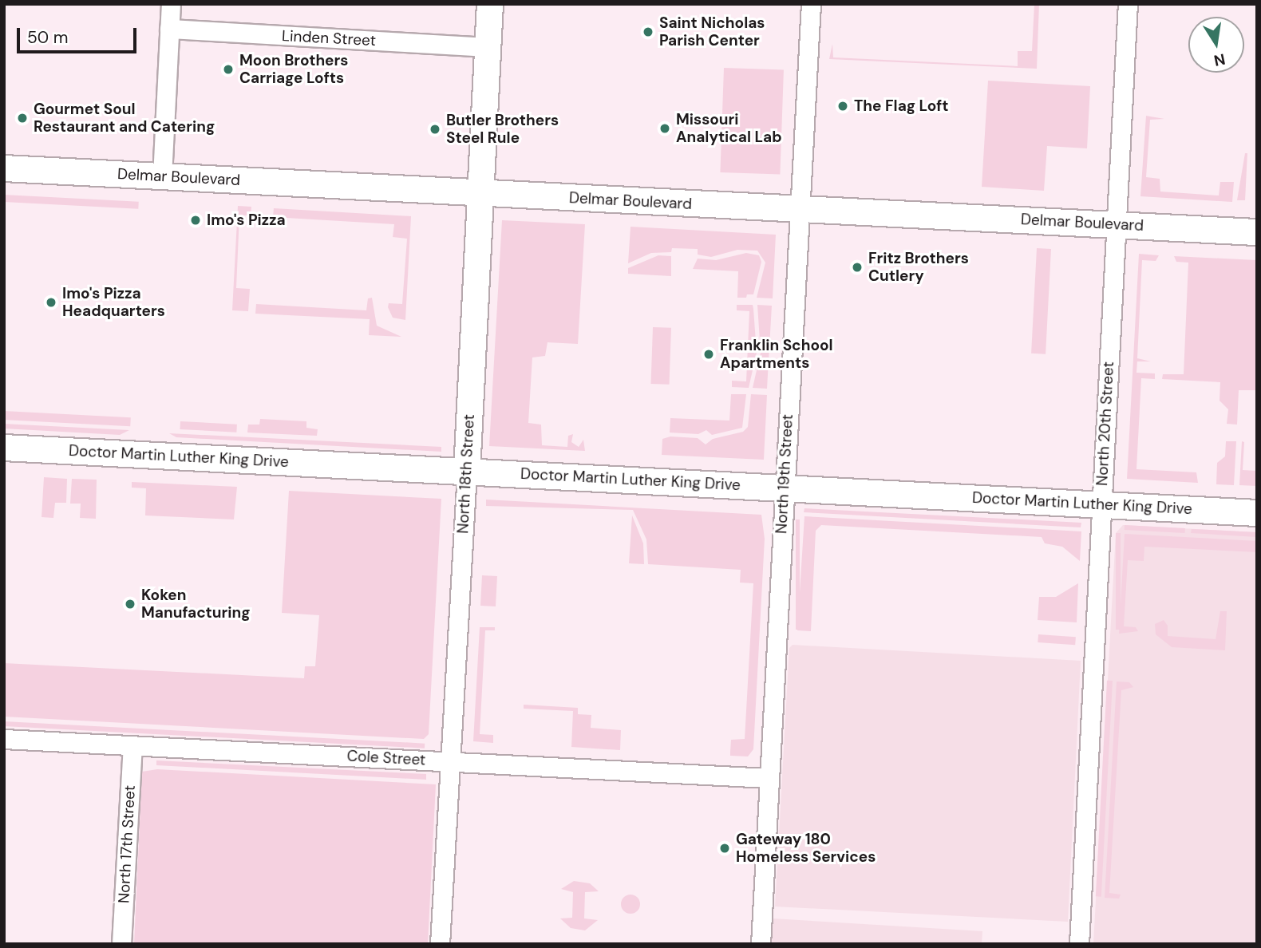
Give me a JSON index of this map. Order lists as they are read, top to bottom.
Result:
{
  "streets": {
    "street": [
      "Linden Street",
      "Delmar Boulevard",
      "North 20th Street",
      "Doctor Martin Luther King Drive",
      "North 18th Street",
      "North 19th Street",
      "Cole Street",
      "North 17th Street"
    ]
  },
  "crossings": [
    ["Linden Street", "North 18th Street"],
    ["Delmar Boulevard", "North 20th Street"],
    ["Delmar Boulevard", "North 18th Street"],
    ["Delmar Boulevard", "North 19th Street"],
    ["North 20th Street", "Doctor Martin Luther King Drive"],
    ["Doctor Martin Luther King Drive", "North 18th Street"],
    ["Doctor Martin Luther King Drive", "North 19th Street"],
    ["North 18th Street", "Cole Street"],
    ["North 19th Street", "Cole Street"],
    ["Cole Street", "North 17th Street"]
  ],
  "places": [
    "Saint Nicholas Parish Center",
    "Moon Brothers Carriage Lofts",
    "The Flag Loft",
    "Gourmet Soul Restaurant and Catering",
    "Missouri Analytical Lab",
    "Butler Brothers Steel Rule",
    "Imo's Pizza",
    "Fritz Brothers Cutlery",
    "Imo's Pizza Headquarters",
    "Franklin School Apartments",
    "Koken Manufacturing",
    "Gateway 180 Homeless Services"
  ],
  "scale_bar": "50 m",
  "north": "bottom"
}
